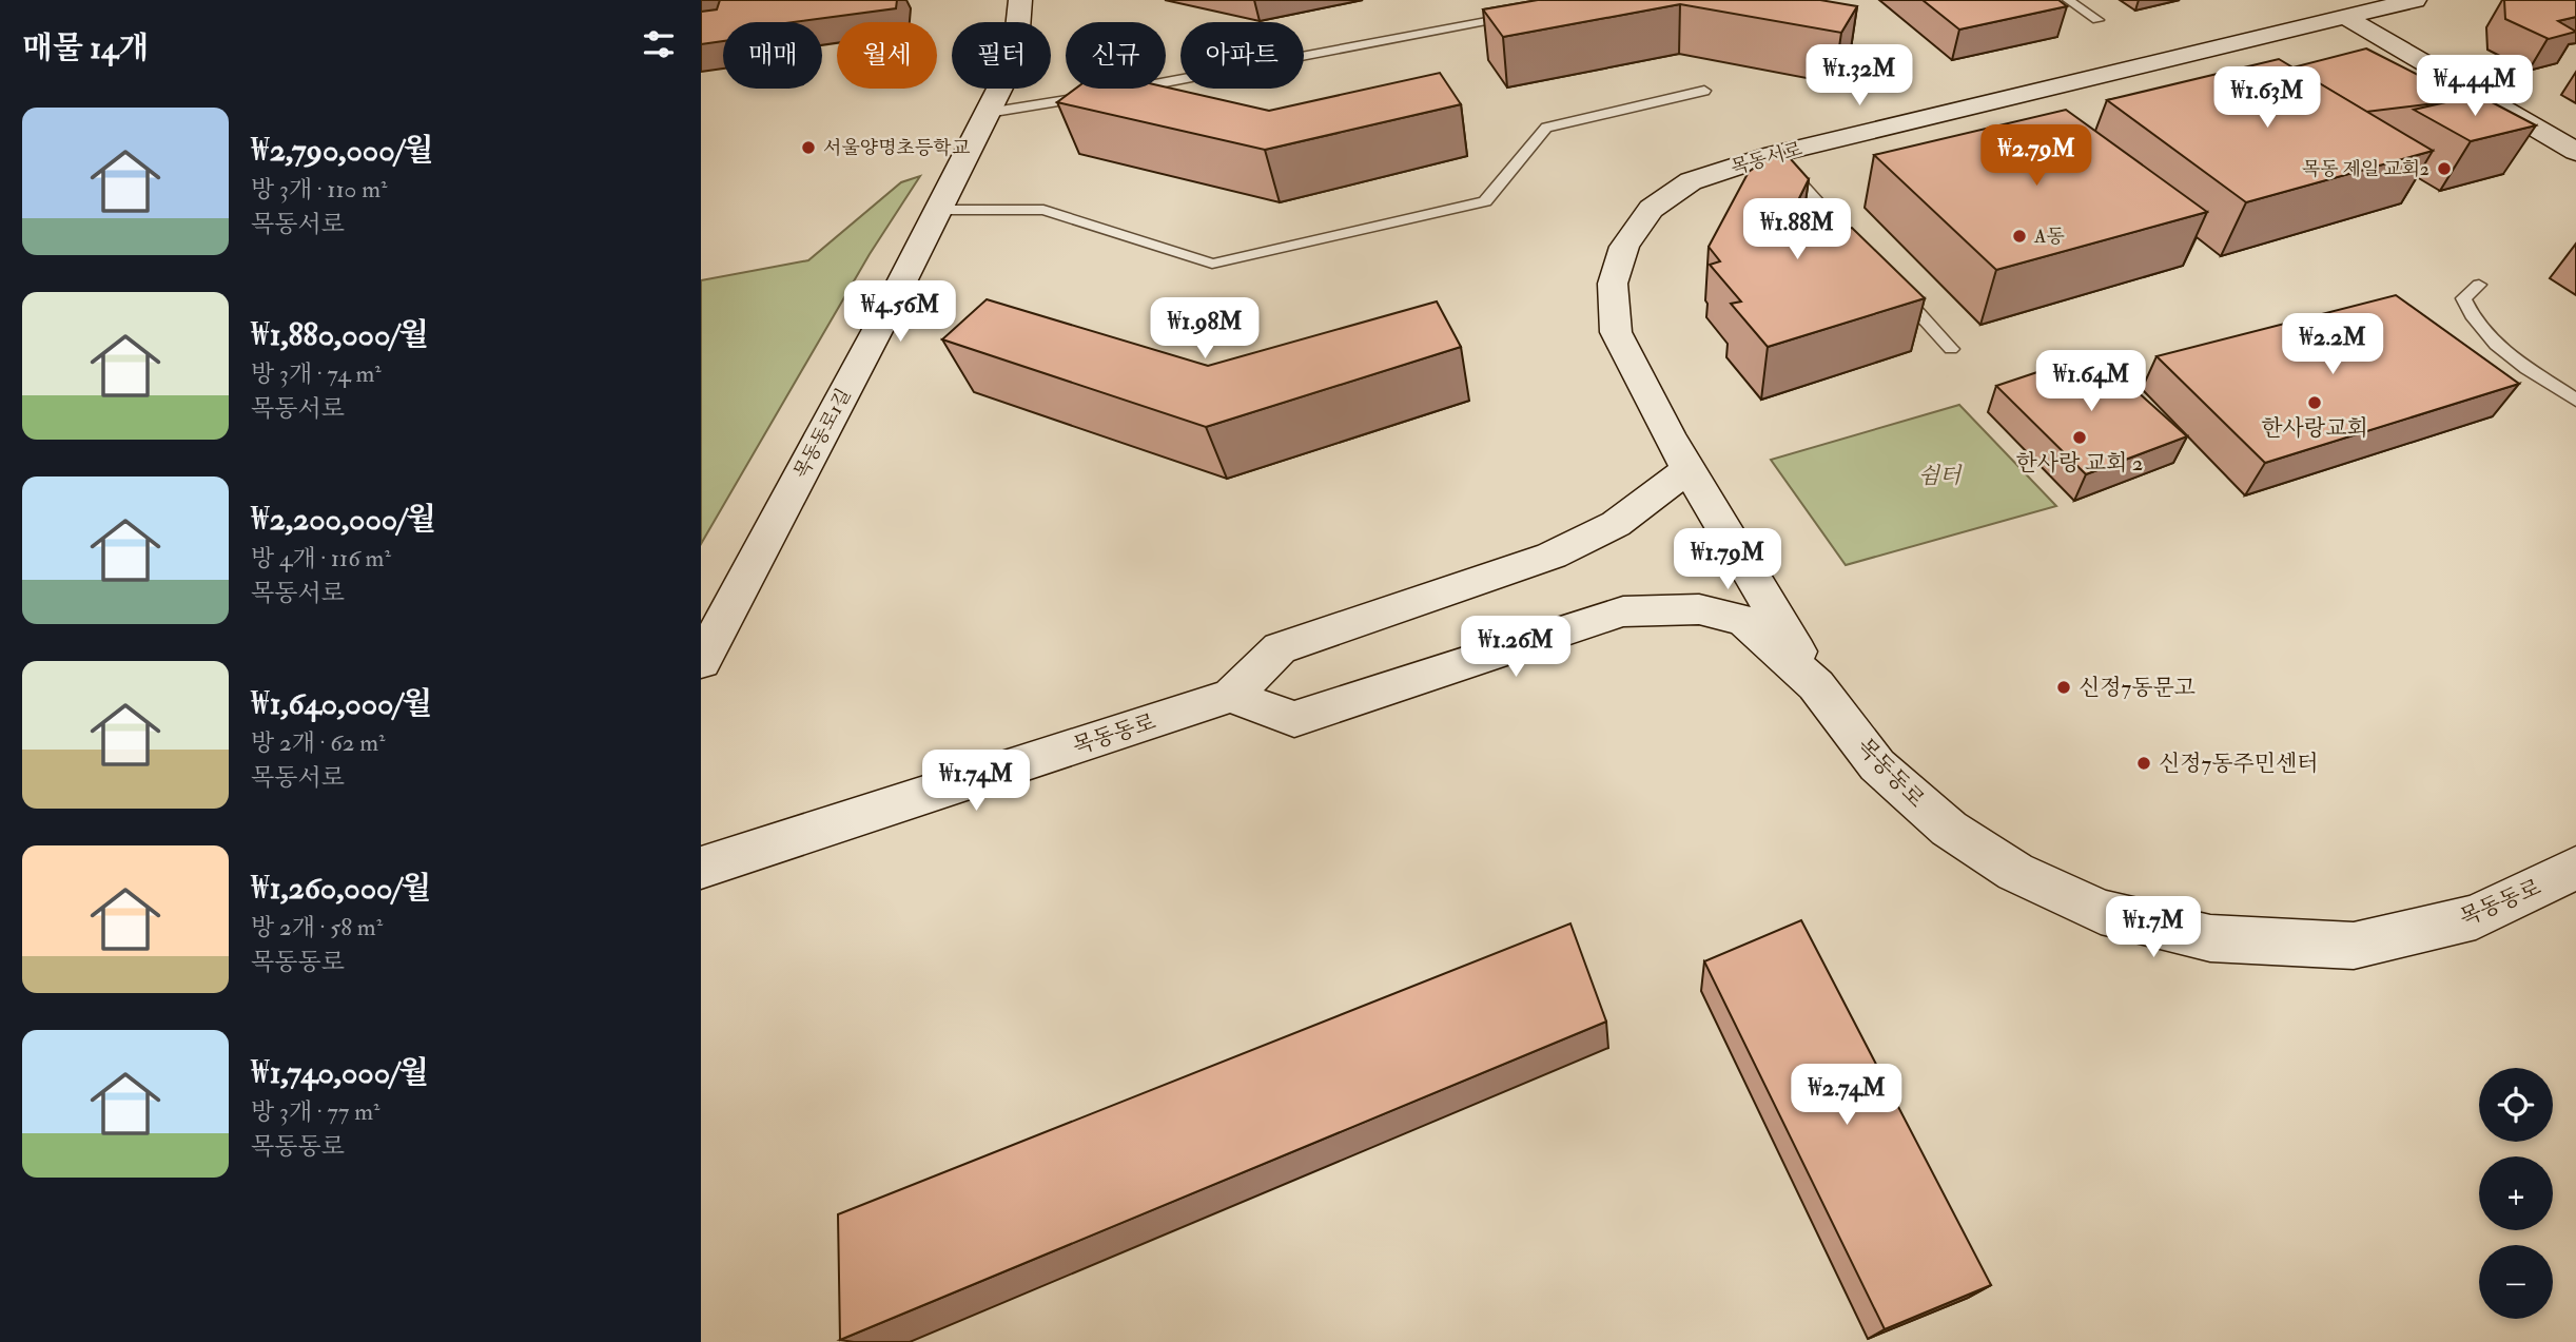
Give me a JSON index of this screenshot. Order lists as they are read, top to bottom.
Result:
{
  "streets": {
    "main road": ["목동서로", "목동동로1길", "목동동로"]
  },
  "crossings": [
    ["목동서로", "목동동로"]
  ],
  "parks": ["쉼터"],
  "places": [
    "서울양명초등학교",
    "목동 제일 교회2",
    "A동",
    "한사랑교회",
    "한사랑 교회 2",
    "신정7동문고",
    "신정7동주민센터"
  ],
  "page": {
    "heading": "매물 14개",
    "chip": [
      "매매",
      "월세",
      "필터",
      "신규",
      "아파트"
    ],
    "price": [
      "₩1.32M",
      "₩4.44M",
      "₩1.63M",
      "₩2.79M",
      "₩1.88M",
      "₩4.56M",
      "₩1.98M",
      "₩2.2M",
      "₩1.64M",
      "₩1.79M",
      "₩1.26M",
      "₩1.74M",
      "₩1.7M",
      "₩2.74M"
    ],
    "list": [
      {
        "name": "₩2,790,000/월",
        "note": "방 3개 · 110 m² · 목동서로"
      },
      {
        "name": "₩1,880,000/월",
        "note": "방 3개 · 74 m² · 목동서로"
      },
      {
        "name": "₩2,200,000/월",
        "note": "방 4개 · 116 m² · 목동서로"
      },
      {
        "name": "₩1,640,000/월",
        "note": "방 2개 · 62 m² · 목동서로"
      },
      {
        "name": "₩1,260,000/월",
        "note": "방 2개 · 58 m² · 목동동로"
      },
      {
        "name": "₩1,740,000/월",
        "note": "방 3개 · 77 m² · 목동동로"
      }
    ],
    "map_buttons": ["+", "−"]
  }
}
